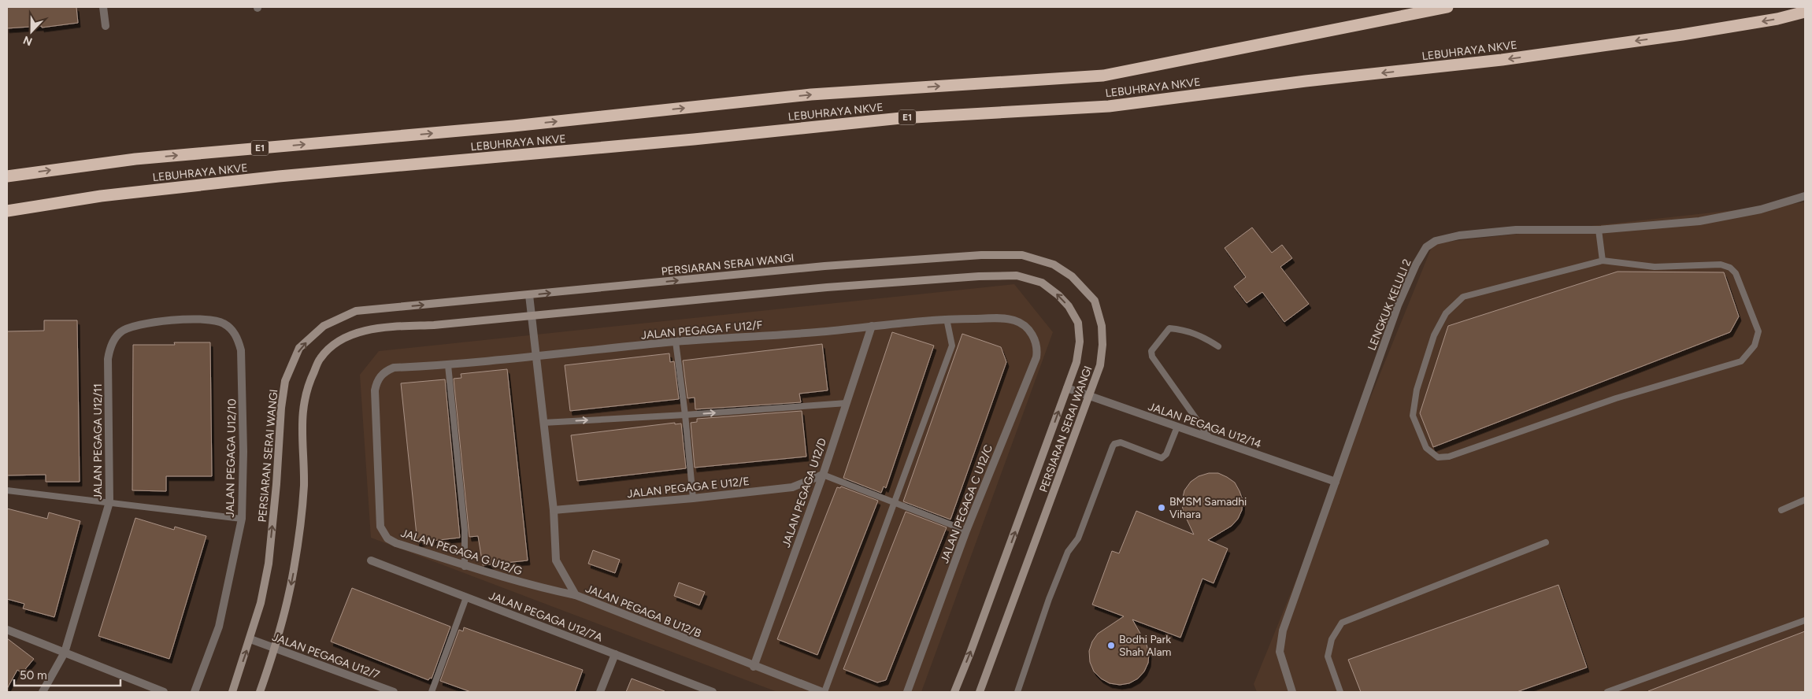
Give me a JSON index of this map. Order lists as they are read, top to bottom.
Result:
{
  "streets": {
    "highway": ["LEBUHRAYA NKVE", "E1"],
    "street": [
      "PERSIARAN SERAI WANGI",
      "LENGKUK KELULI 2",
      "JALAN PEGAGA F U12/F",
      "JALAN PEGAGA U12/14",
      "JALAN PEGAGA U12/11",
      "JALAN PEGAGA U12/10",
      "JALAN PEGAGA E U12/E",
      "JALAN PEGAGA U12/D",
      "JALAN PEGAGA C U12/C",
      "JALAN PEGAGA G U12/G",
      "JALAN PEGAGA B U12/B",
      "JALAN PEGAGA U12/7A",
      "JALAN PEGAGA U12/7"
    ]
  },
  "crossings": [
    ["PERSIARAN SERAI WANGI", "JALAN PEGAGA U12/14"],
    ["PERSIARAN SERAI WANGI", "JALAN PEGAGA B U12/B"],
    ["PERSIARAN SERAI WANGI", "JALAN PEGAGA U12/7"],
    ["LENGKUK KELULI 2", "JALAN PEGAGA U12/14"],
    ["JALAN PEGAGA F U12/F", "JALAN PEGAGA U12/D"],
    ["JALAN PEGAGA F U12/F", "JALAN PEGAGA C U12/C"],
    ["JALAN PEGAGA F U12/F", "JALAN PEGAGA G U12/G"],
    ["JALAN PEGAGA F U12/F", "JALAN PEGAGA B U12/B"],
    ["JALAN PEGAGA U12/11", "JALAN PEGAGA U12/10"],
    ["JALAN PEGAGA E U12/E", "JALAN PEGAGA U12/D"],
    ["JALAN PEGAGA E U12/E", "JALAN PEGAGA B U12/B"],
    ["JALAN PEGAGA U12/D", "JALAN PEGAGA B U12/B"],
    ["JALAN PEGAGA G U12/G", "JALAN PEGAGA B U12/B"]
  ],
  "places": ["BMSM Samadhi Vihara", "Bodhi Park Shah Alam"],
  "scale_bar": "50 m",
  "north": "bottom"
}
